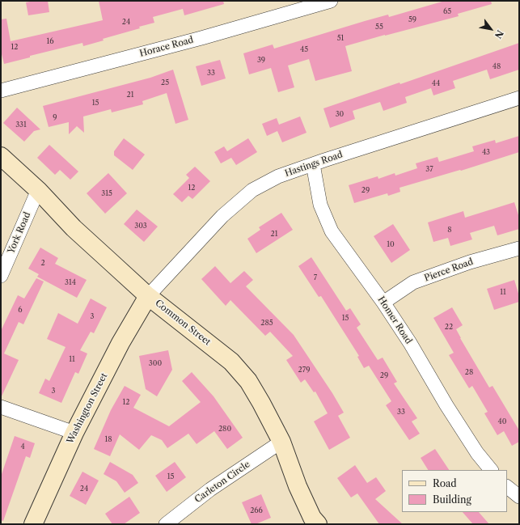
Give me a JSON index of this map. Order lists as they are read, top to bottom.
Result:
{
  "streets": {
    "main road": ["Common Street", "Washington Street"],
    "street": [
      "Horace Road",
      "Hastings Road",
      "York Road",
      "Pierce Road",
      "Homer Road",
      "Carleton Circle"
    ]
  },
  "crossings": [
    ["Hastings Road", "Homer Road"],
    ["Hastings Road", "Common Street"],
    ["Hastings Road", "Washington Street"],
    ["York Road", "Common Street"],
    ["Pierce Road", "Homer Road"],
    ["Common Street", "Washington Street"],
    ["Common Street", "Carleton Circle"]
  ],
  "house_numbers": [
    "65",
    "59",
    "24",
    "55",
    "51",
    "16",
    "12",
    "45",
    "39",
    "48",
    "33",
    "25",
    "44",
    "21",
    "15",
    "30",
    "9",
    "331",
    "43",
    "37",
    "12",
    "29",
    "315",
    "303",
    "8",
    "21",
    "10",
    "2",
    "7",
    "314",
    "11",
    "6",
    "3",
    "15",
    "285",
    "22",
    "11",
    "300",
    "279",
    "28",
    "29",
    "3",
    "12",
    "33",
    "40",
    "280",
    "18",
    "4",
    "15",
    "24",
    "266"
  ],
  "legend": ["Road", "Building"],
  "north": "bottom right"
}
